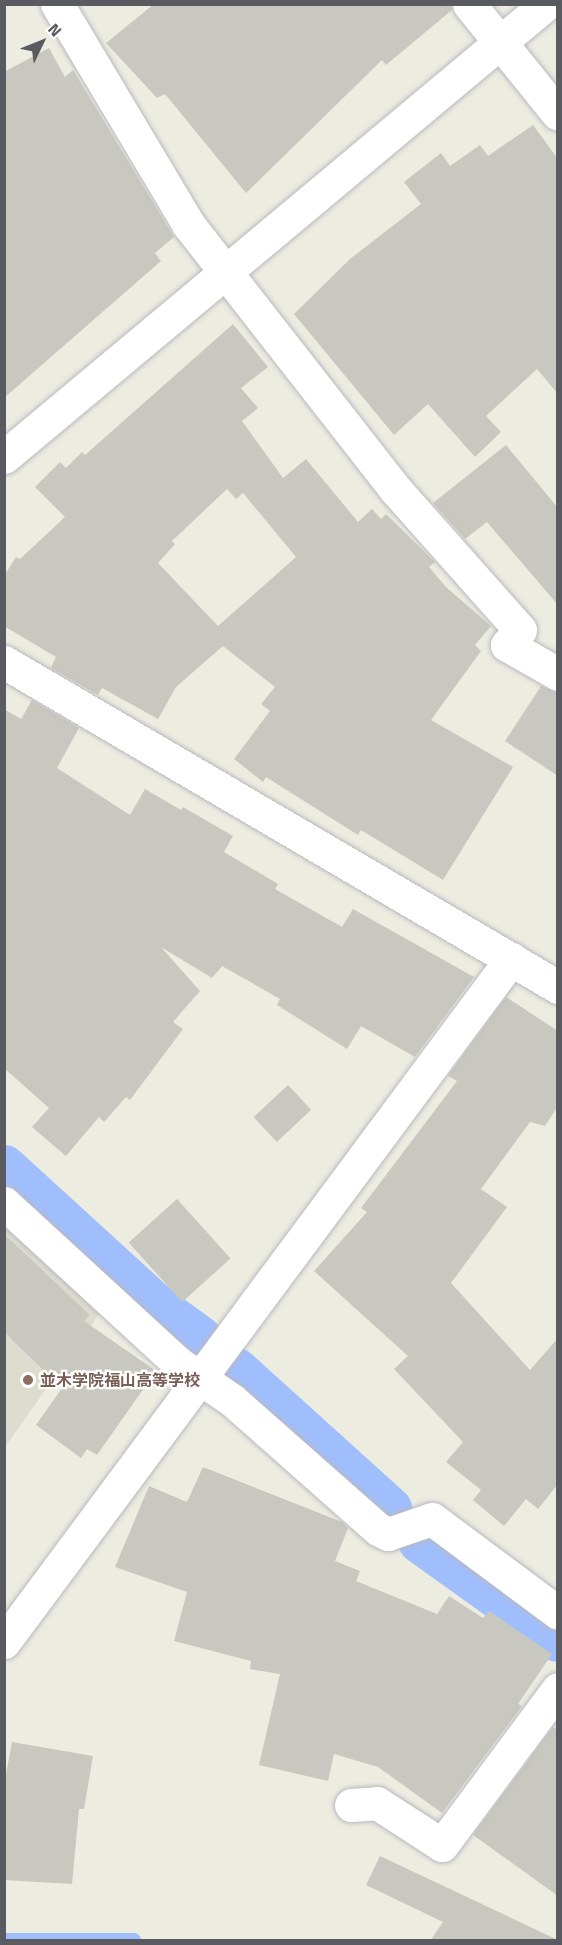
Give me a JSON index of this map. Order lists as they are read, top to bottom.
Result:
{
  "places": ["並木学院福山高等学校"],
  "north": "top right"
}
